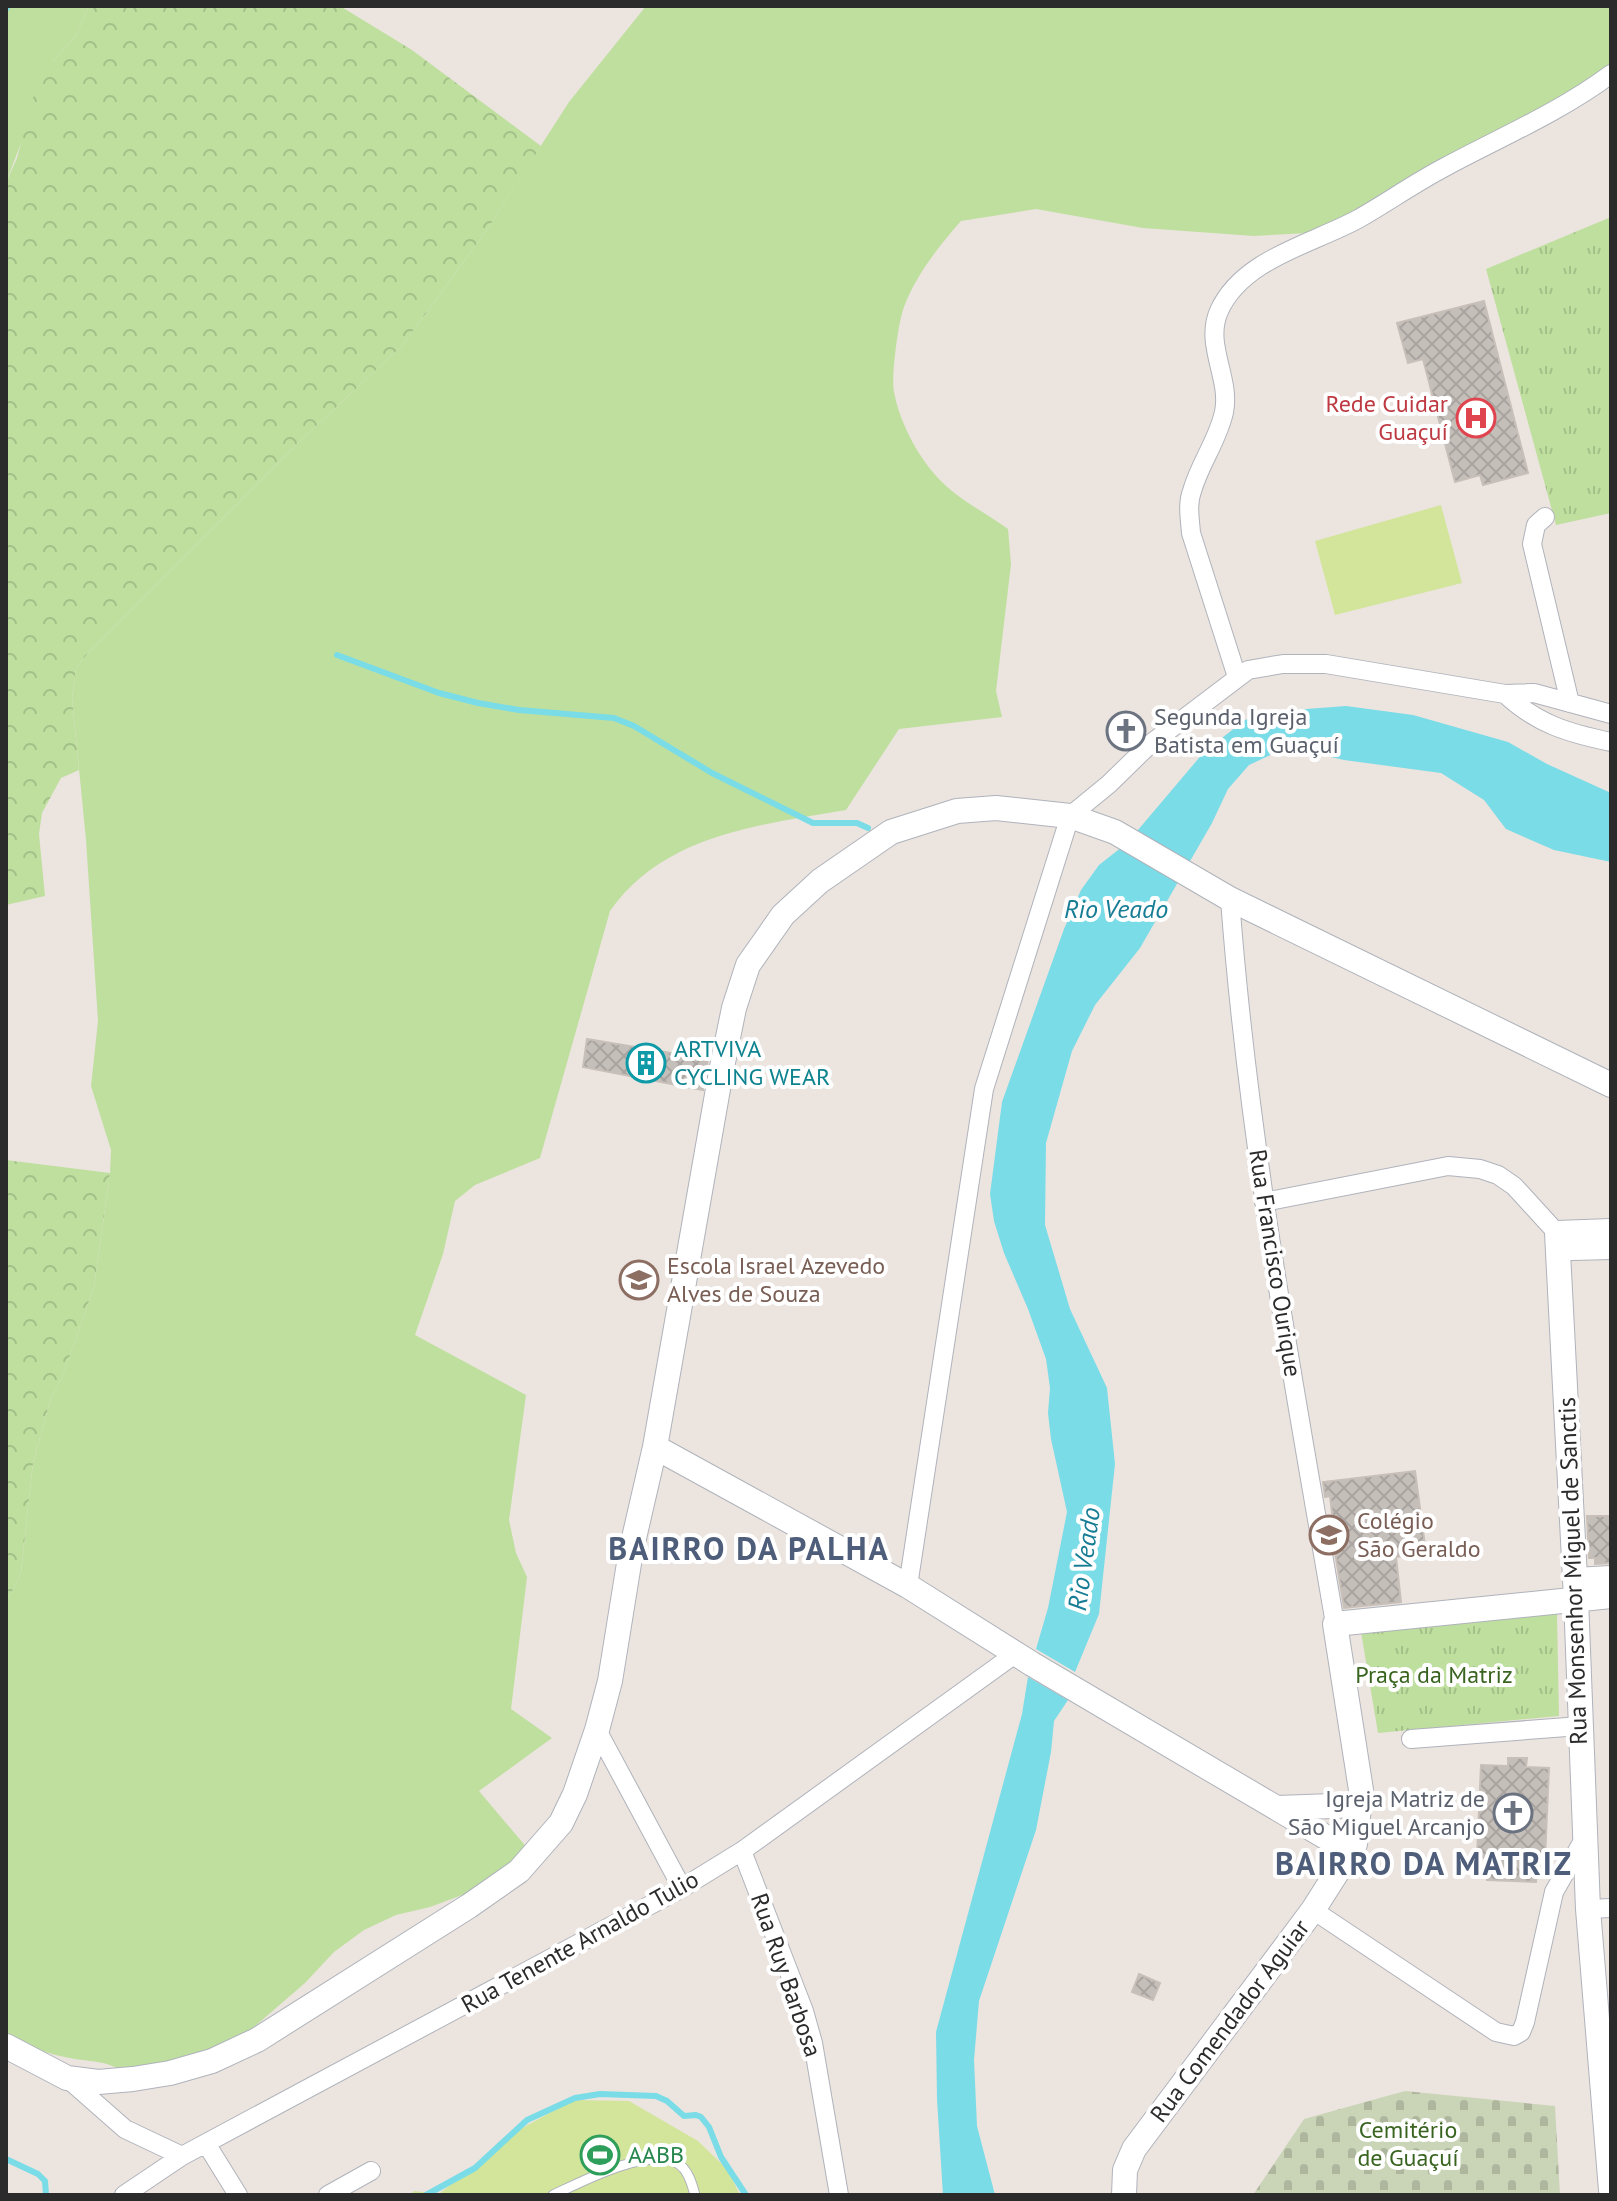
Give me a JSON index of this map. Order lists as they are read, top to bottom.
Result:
{
  "streets": {
    "street": [
      "Rua Francisco Ourique",
      "Rua Monsenhor Miguel de Sanctis",
      "Rua Tenente Arnaldo Tulio",
      "Rua Ruy Barbosa",
      "Rua Comendador Aguiar"
    ]
  },
  "crossings": [
    ["Rua Tenente Arnaldo Tulio", "Rua Ruy Barbosa"]
  ],
  "districts": ["BAIRRO DA PALHA", "BAIRRO DA MATRIZ"],
  "water": ["Rio Veado"],
  "parks": ["Praça da Matriz", "Cemitério de Guaçuí"],
  "places": {
    "hospital": ["Rede Cuidar Guaçuí"],
    "church": ["Segunda Igreja Batista em Guaçuí", "Igreja Matriz de São Miguel Arcanjo"],
    "building": ["ARTVIVA CYCLING WEAR"],
    "school or university": ["Escola Israel Azevedo Alves de Souza", "Colégio São Geraldo"],
    "sports": ["AABB"]
  }
}
